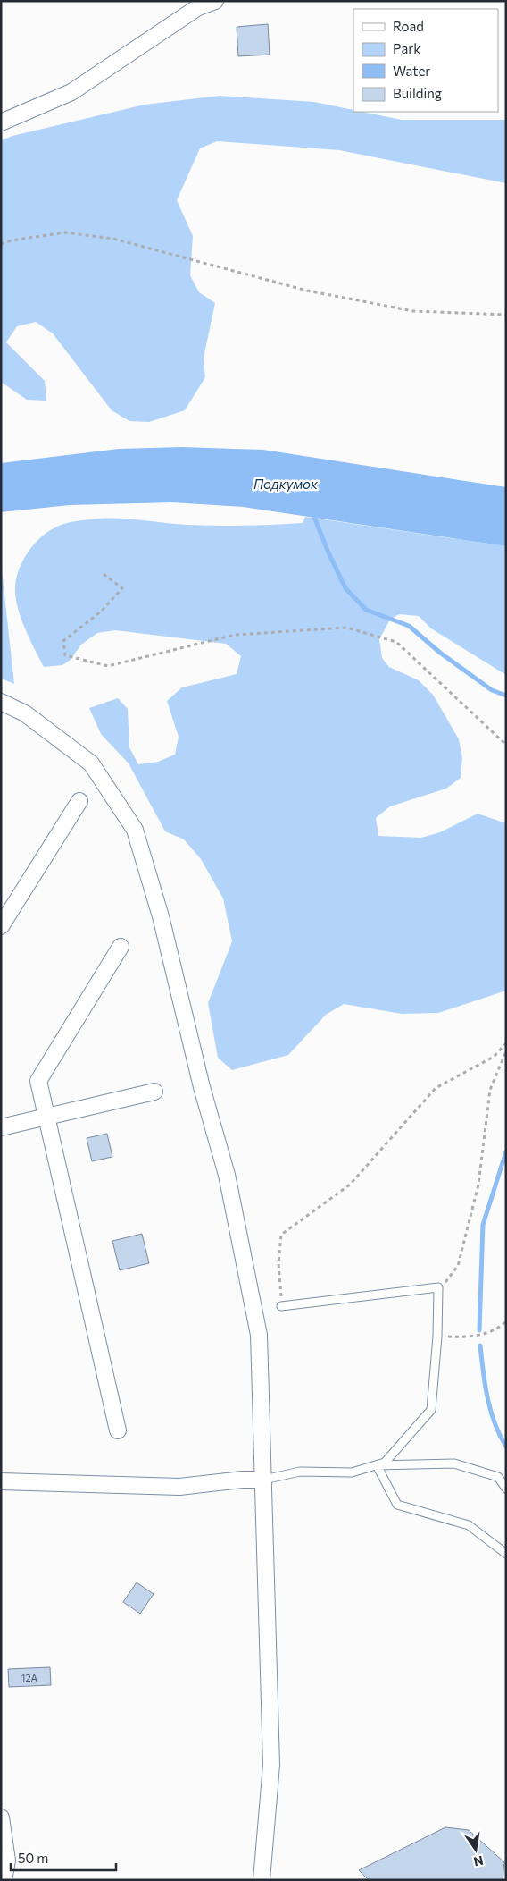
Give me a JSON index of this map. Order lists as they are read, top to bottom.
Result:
{
  "water": ["Подкумок"],
  "house_numbers": ["12А"],
  "legend": [
    "Road",
    "Park",
    "Water",
    "Building"
  ],
  "scale_bar": "50 m",
  "north": "bottom"
}
